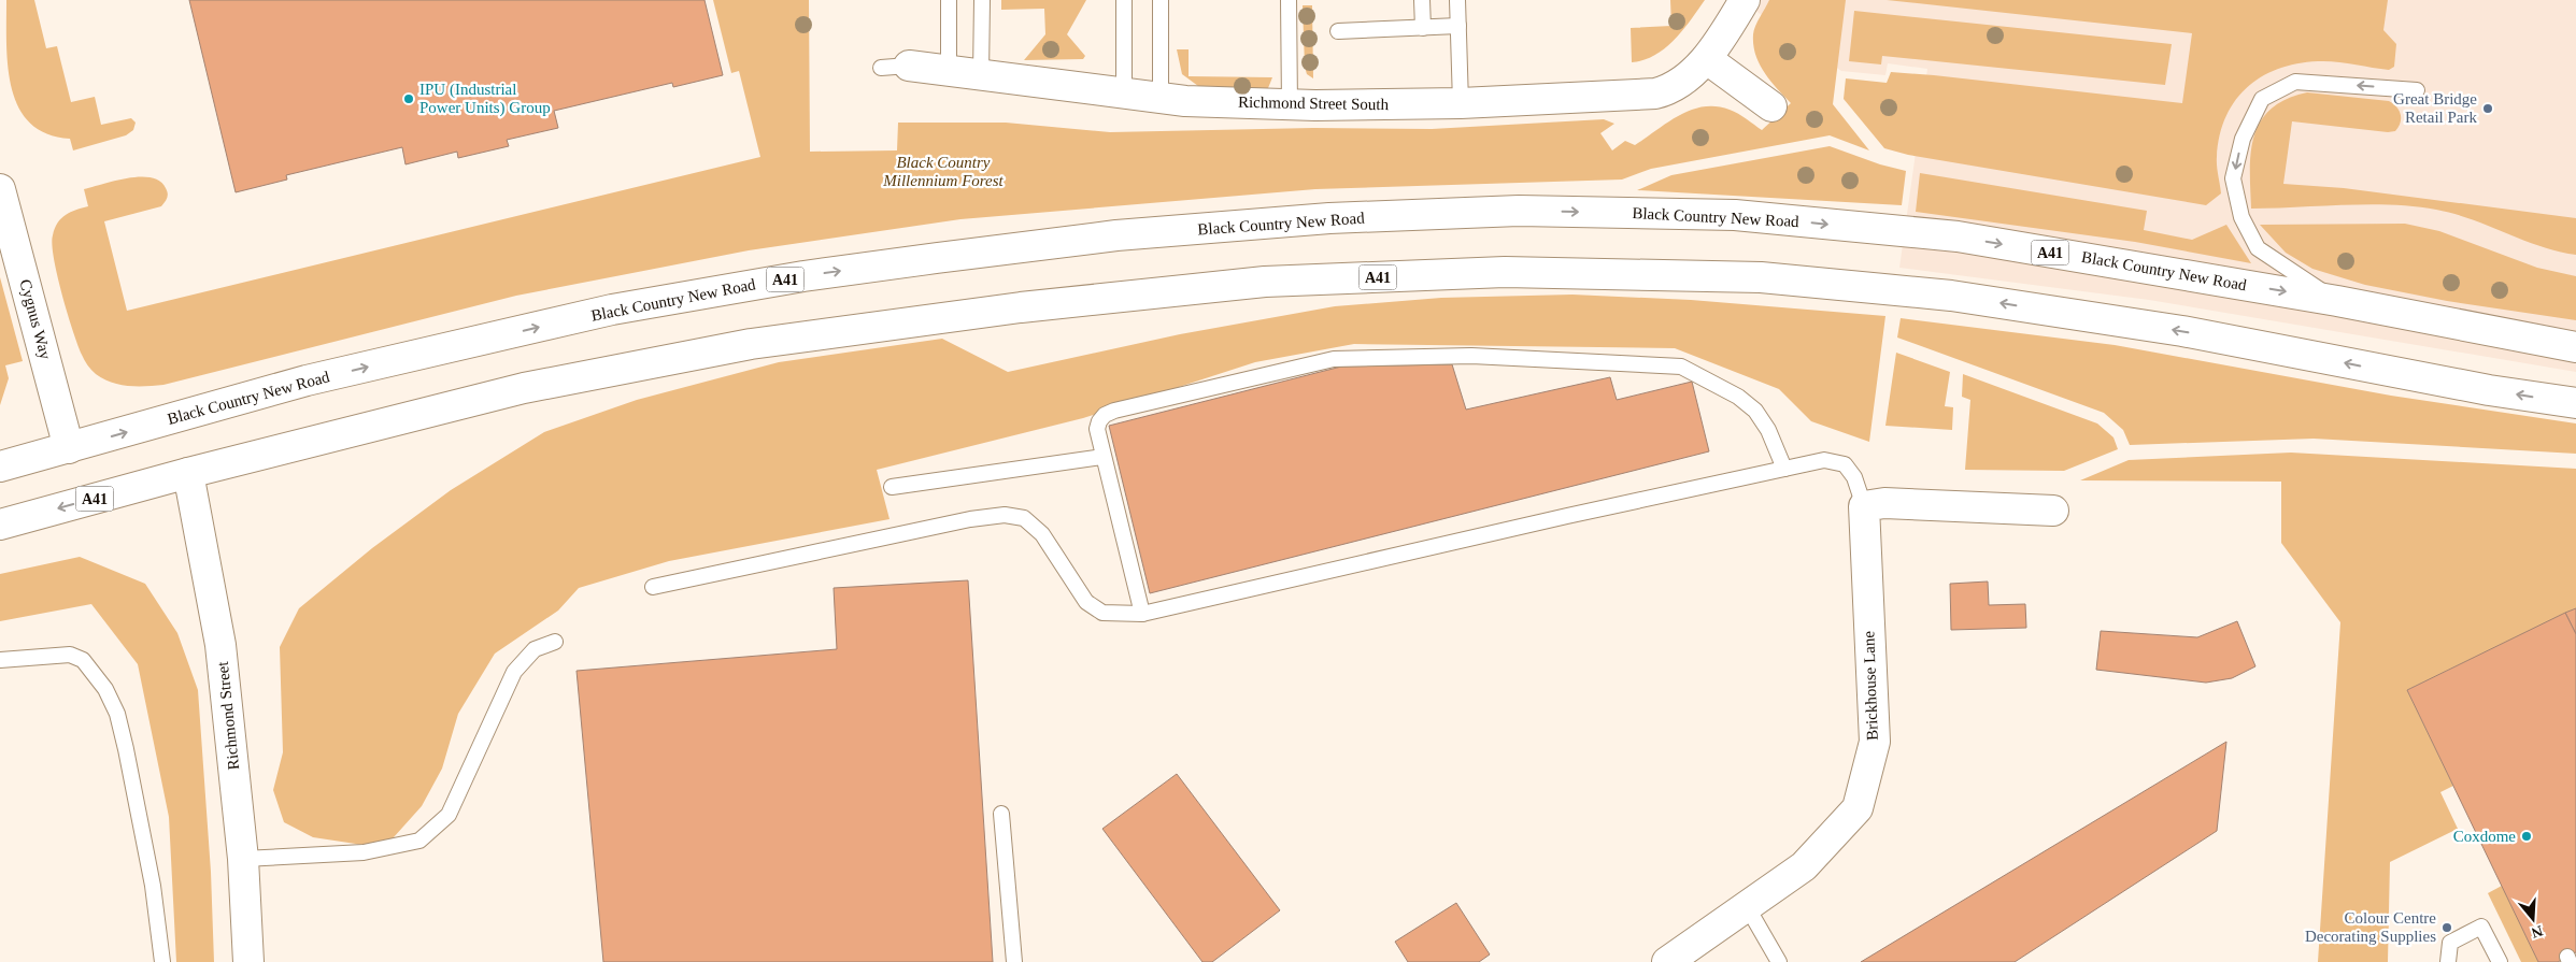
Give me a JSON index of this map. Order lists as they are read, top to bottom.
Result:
{
  "streets": {
    "main road": [
      "Richmond Street South",
      "Black Country New Road",
      "A41",
      "Cygnus Way",
      "Brickhouse Lane",
      "Richmond Street"
    ]
  },
  "crossings": [
    ["Black Country New Road", "Cygnus Way"],
    ["A41", "Richmond Street"]
  ],
  "parks": ["Black Country Millennium Forest"],
  "places": [
    "IPU (Industrial Power Units) Group",
    "Great Bridge Retail Park",
    "Coxdome",
    "Colour Centre Decorating Supplies"
  ],
  "north": "bottom"
}
